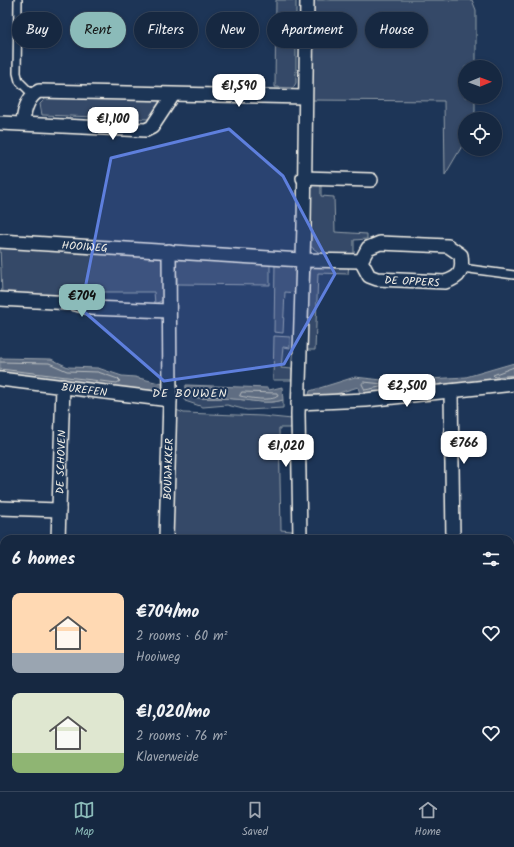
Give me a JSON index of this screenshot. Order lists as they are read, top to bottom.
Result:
{
  "streets": {
    "street": [
      "HOOIWEG",
      "DE OPPERS",
      "BUREFEN",
      "DE SCHOVEN",
      "BOUWAKKER"
    ]
  },
  "crossings": [
    ["BUREFEN", "DE SCHOVEN"],
    ["BUREFEN", "BOUWAKKER"]
  ],
  "districts": ["DE BOUWEN"],
  "north": "right",
  "page": {
    "chip": [
      "Buy",
      "Rent",
      "Filters",
      "New",
      "Apartment",
      "House"
    ],
    "price": [
      "€1,590",
      "€1,100",
      "€704",
      "€2,500",
      "€766",
      "€1,020"
    ],
    "heading": "6 homes",
    "list": [
      {
        "name": "€704/mo",
        "note": "2 rooms · 60 m² · Hooiweg"
      },
      {
        "name": "€1,020/mo",
        "note": "2 rooms · 76 m² · Klaverweide"
      }
    ],
    "tabs": ["Map", "Saved", "Home"]
  }
}
